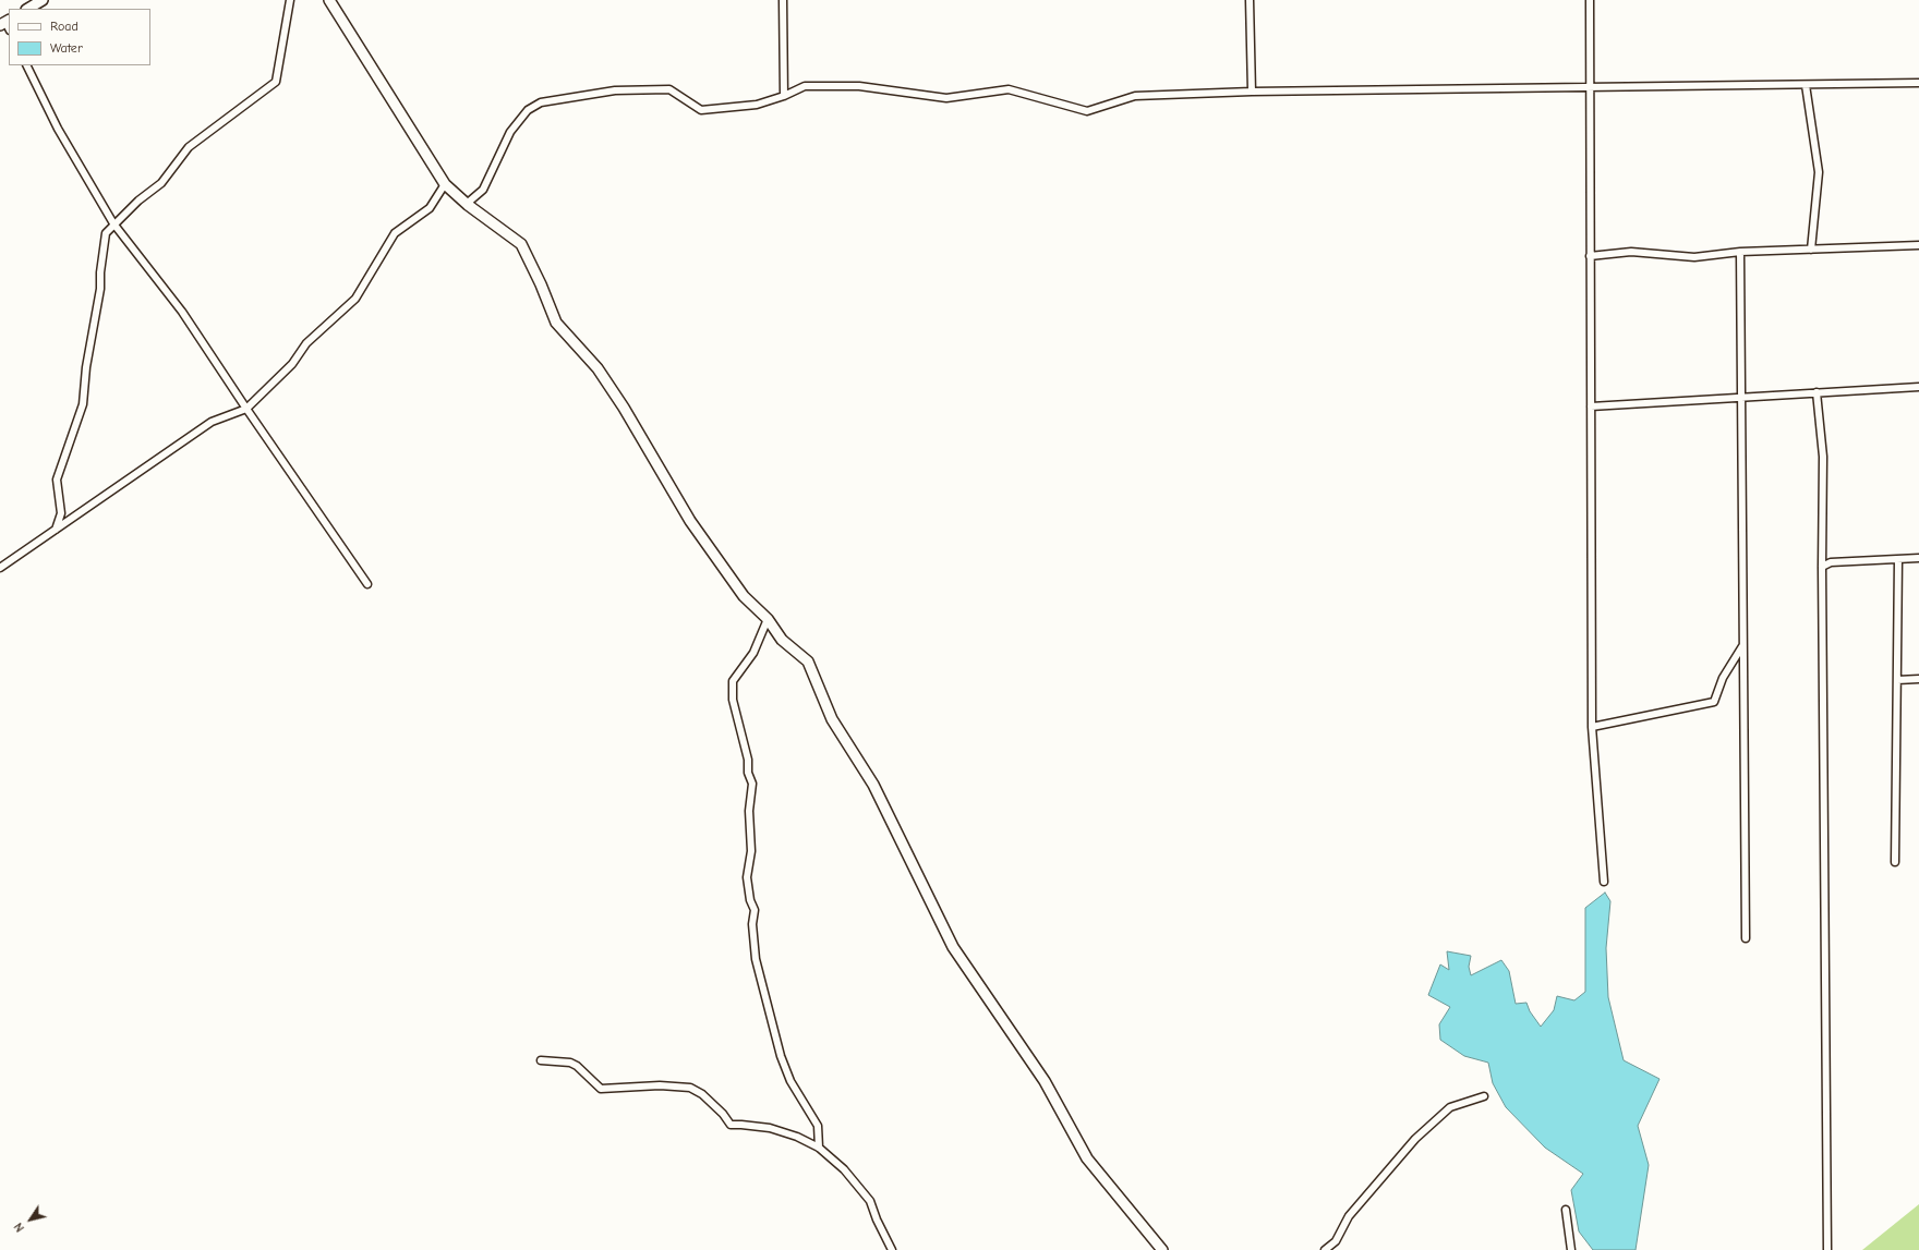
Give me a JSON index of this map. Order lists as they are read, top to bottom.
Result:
{
  "legend": ["Road", "Water"],
  "north": "bottom left"
}
